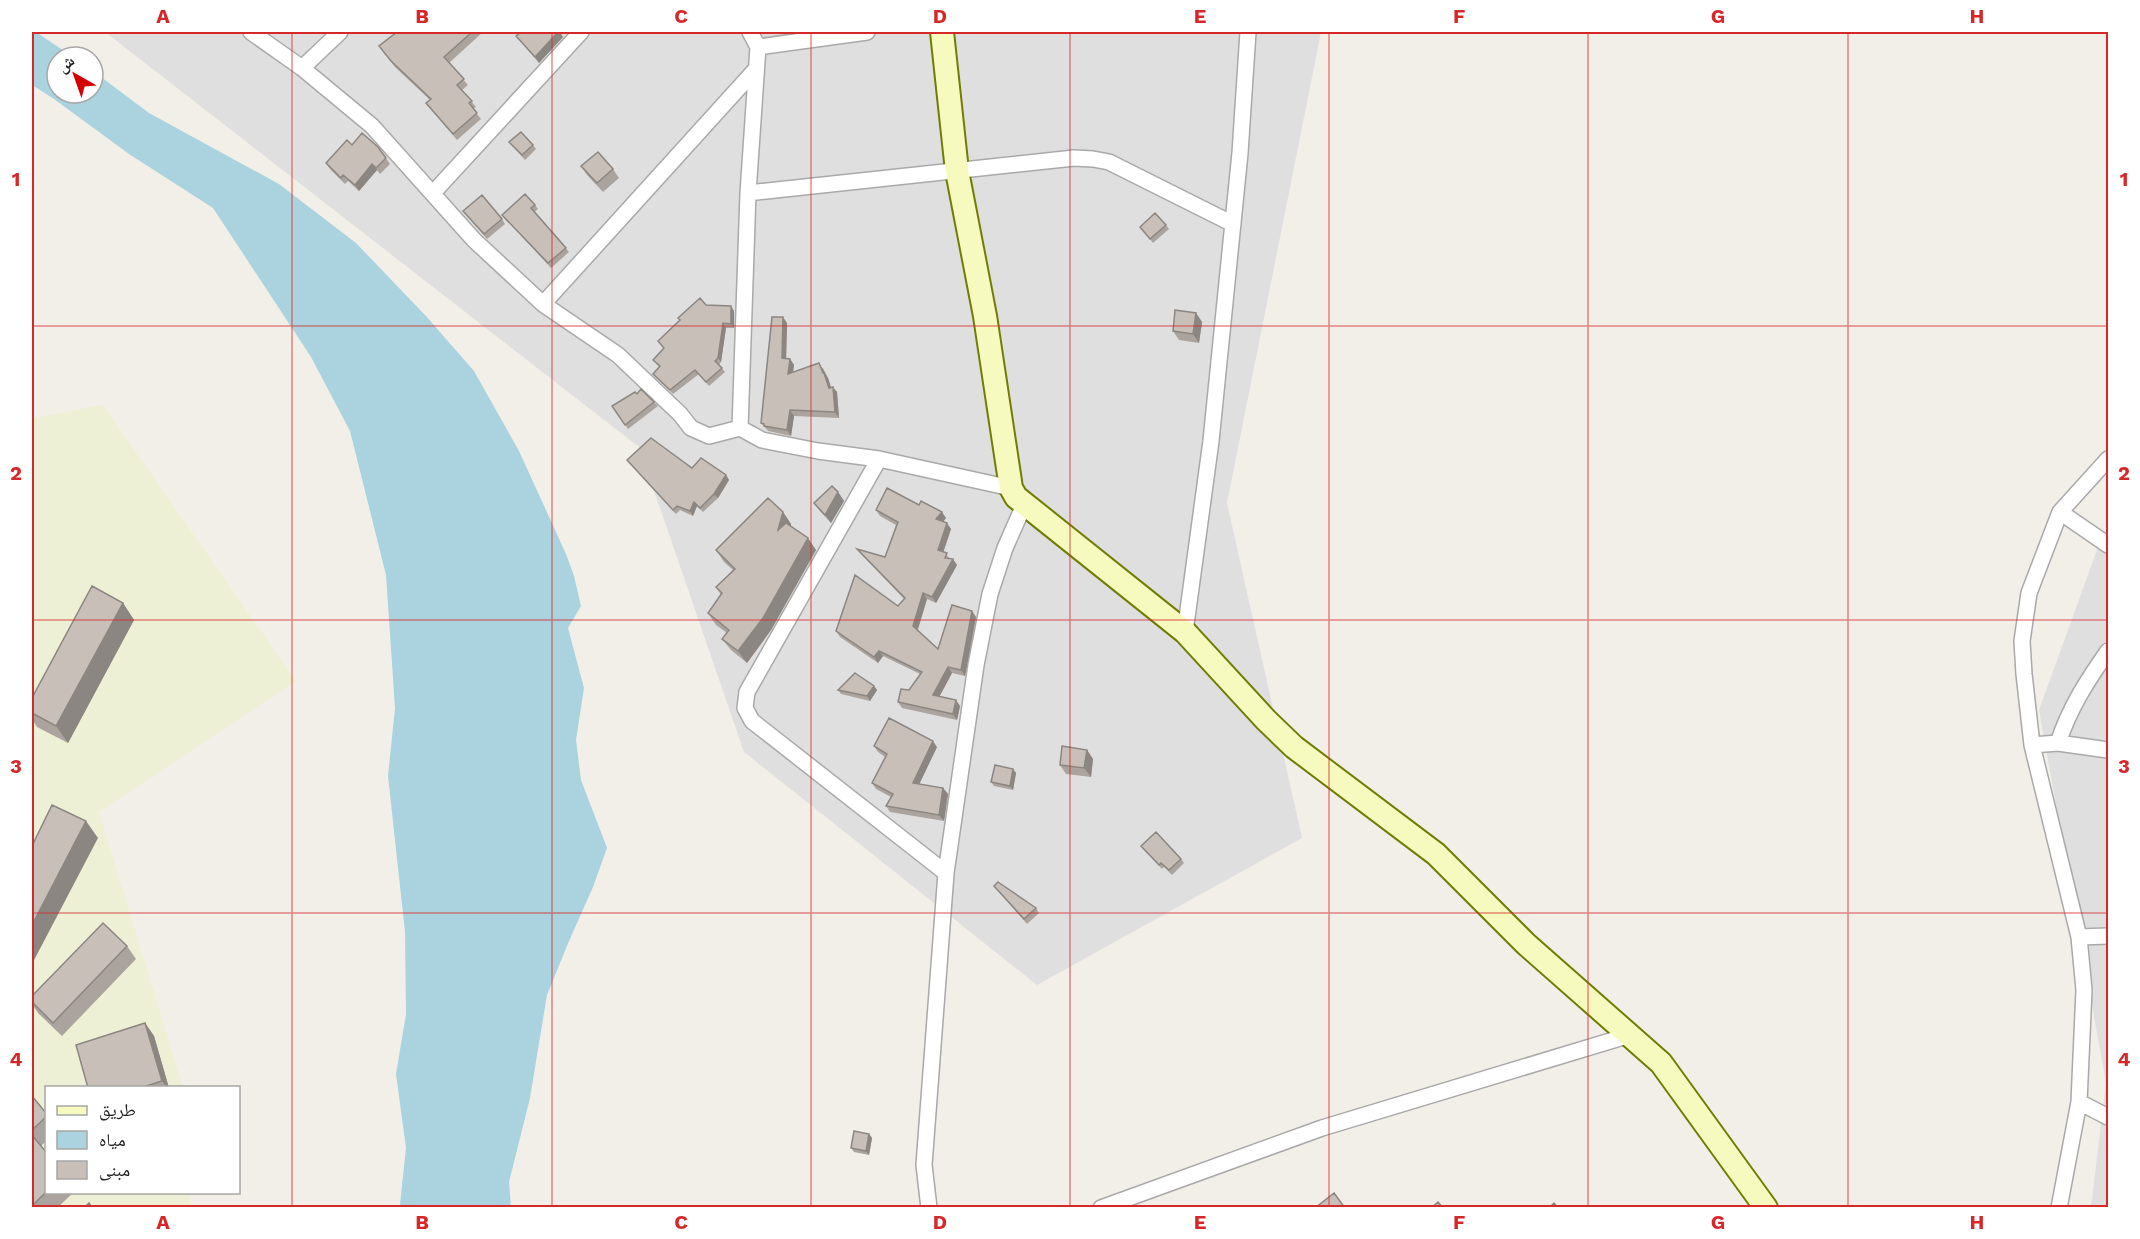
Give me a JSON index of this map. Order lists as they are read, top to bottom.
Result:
{
  "legend": ["طريق", "مياه", "مبنى"],
  "north": "top left",
  "grid": {
    "columns": [
      "A",
      "B",
      "C",
      "D",
      "E",
      "F",
      "G",
      "H"
    ],
    "rows": [
      "1",
      "2",
      "3",
      "4"
    ]
  }
}
